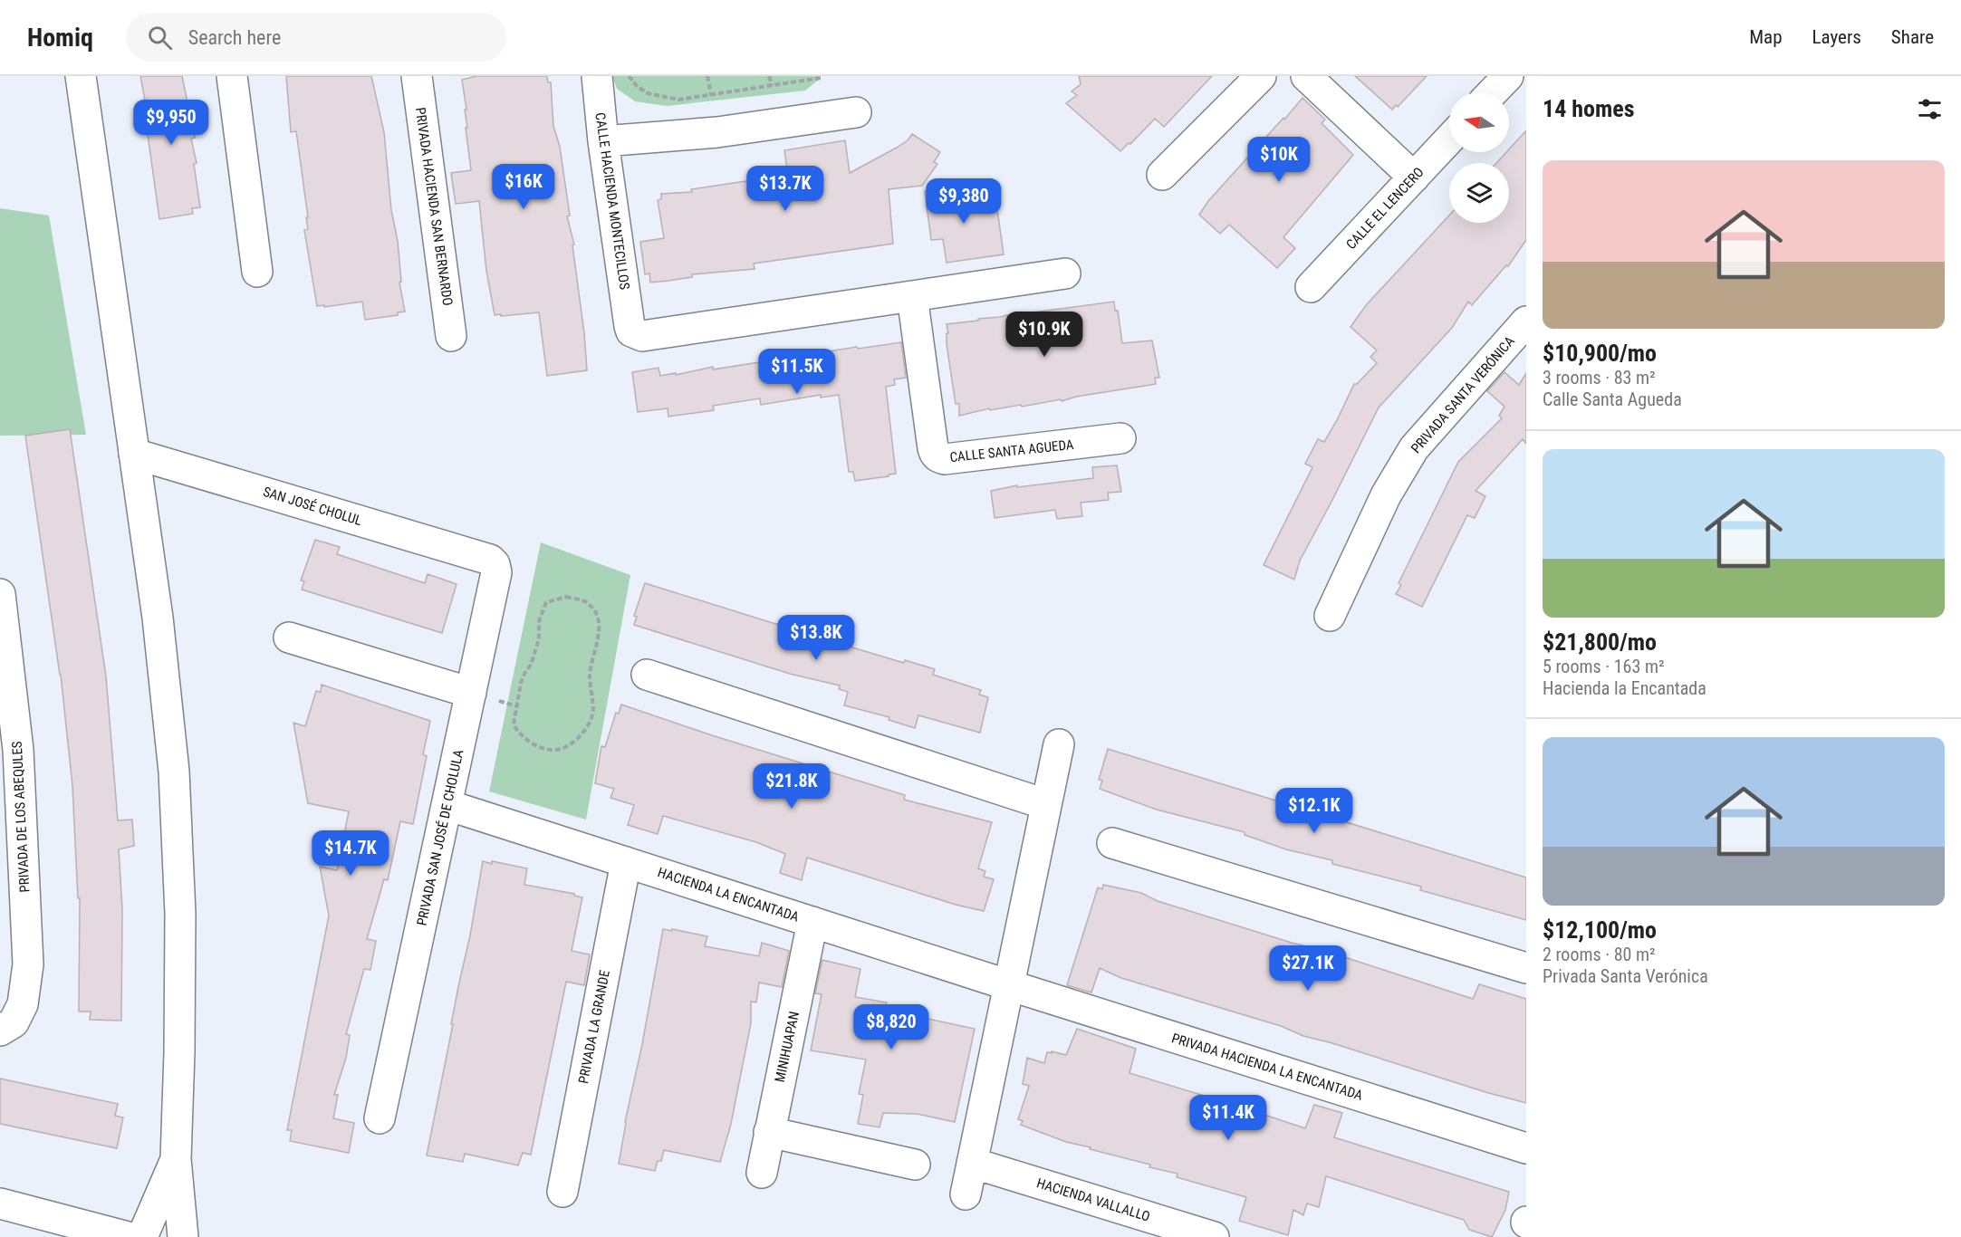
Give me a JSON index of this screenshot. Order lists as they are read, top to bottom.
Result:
{
  "streets": {
    "street": [
      "CALLE HACIENDA MONTECILLOS",
      "PRIVADA HACIENDA SAN BERNARDO",
      "CALLE EL LENCERO",
      "PRIVADA SANTA VERÓNICA",
      "CALLE SANTA AGUEDA",
      "SAN JOSÉ CHOLUL",
      "PRIVADA DE LOS ABEQULES",
      "PRIVADA SAN JOSÉ DE CHOLULA",
      "HACIENDA LA ENCANTADA",
      "PRIVADA LA GRANDE",
      "MINIHUAPAN",
      "PRIVADA HACIENDA LA ENCANTADA",
      "HACIENDA VALLALLO"
    ]
  },
  "crossings": [
    ["CALLE HACIENDA MONTECILLOS", "CALLE SANTA AGUEDA"],
    ["SAN JOSÉ CHOLUL", "PRIVADA SAN JOSÉ DE CHOLULA"],
    ["PRIVADA SAN JOSÉ DE CHOLULA", "HACIENDA LA ENCANTADA"],
    ["HACIENDA LA ENCANTADA", "PRIVADA LA GRANDE"],
    ["HACIENDA LA ENCANTADA", "MINIHUAPAN"],
    ["HACIENDA LA ENCANTADA", "PRIVADA HACIENDA LA ENCANTADA"]
  ],
  "north": "left",
  "page": {
    "header": "Homiq",
    "search": "Search here",
    "nav": ["Map", "Layers", "Share"],
    "heading": "14 homes",
    "price": [
      "$9,950",
      "$10K",
      "$16K",
      "$13.7K",
      "$9,380",
      "$10.9K",
      "$11.5K",
      "$13.8K",
      "$21.8K",
      "$12.1K",
      "$14.7K",
      "$27.1K",
      "$8,820",
      "$11.4K"
    ],
    "list": [
      {
        "name": "$10,900/mo",
        "note": "3 rooms · 83 m² · Calle Santa Agueda"
      },
      {
        "name": "$21,800/mo",
        "note": "5 rooms · 163 m² · Hacienda la Encantada"
      },
      {
        "name": "$12,100/mo",
        "note": "2 rooms · 80 m² · Privada Santa Verónica"
      }
    ]
  }
}
